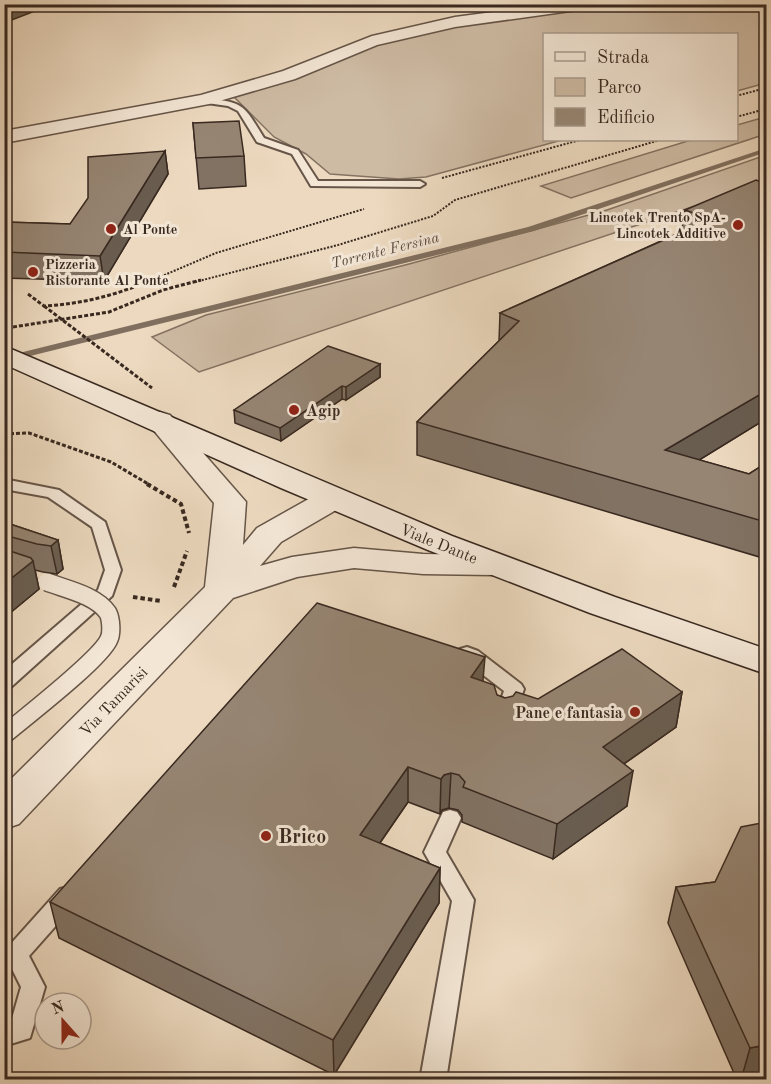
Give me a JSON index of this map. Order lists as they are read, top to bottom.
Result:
{
  "streets": {
    "street": ["Viale Dante", "Via Tamarisi"]
  },
  "crossings": [
    ["Viale Dante", "Via Tamarisi"]
  ],
  "water": ["Torrente Fersina"],
  "places": [
    "Lincotek Trento SpA- Lincotek Additive",
    "Al Ponte",
    "Pizzeria Ristorante Al Ponte",
    "Agip",
    "Pane e fantasia",
    "Brico"
  ],
  "legend": ["Strada", "Parco", "Edificio"],
  "north": "top"
}
